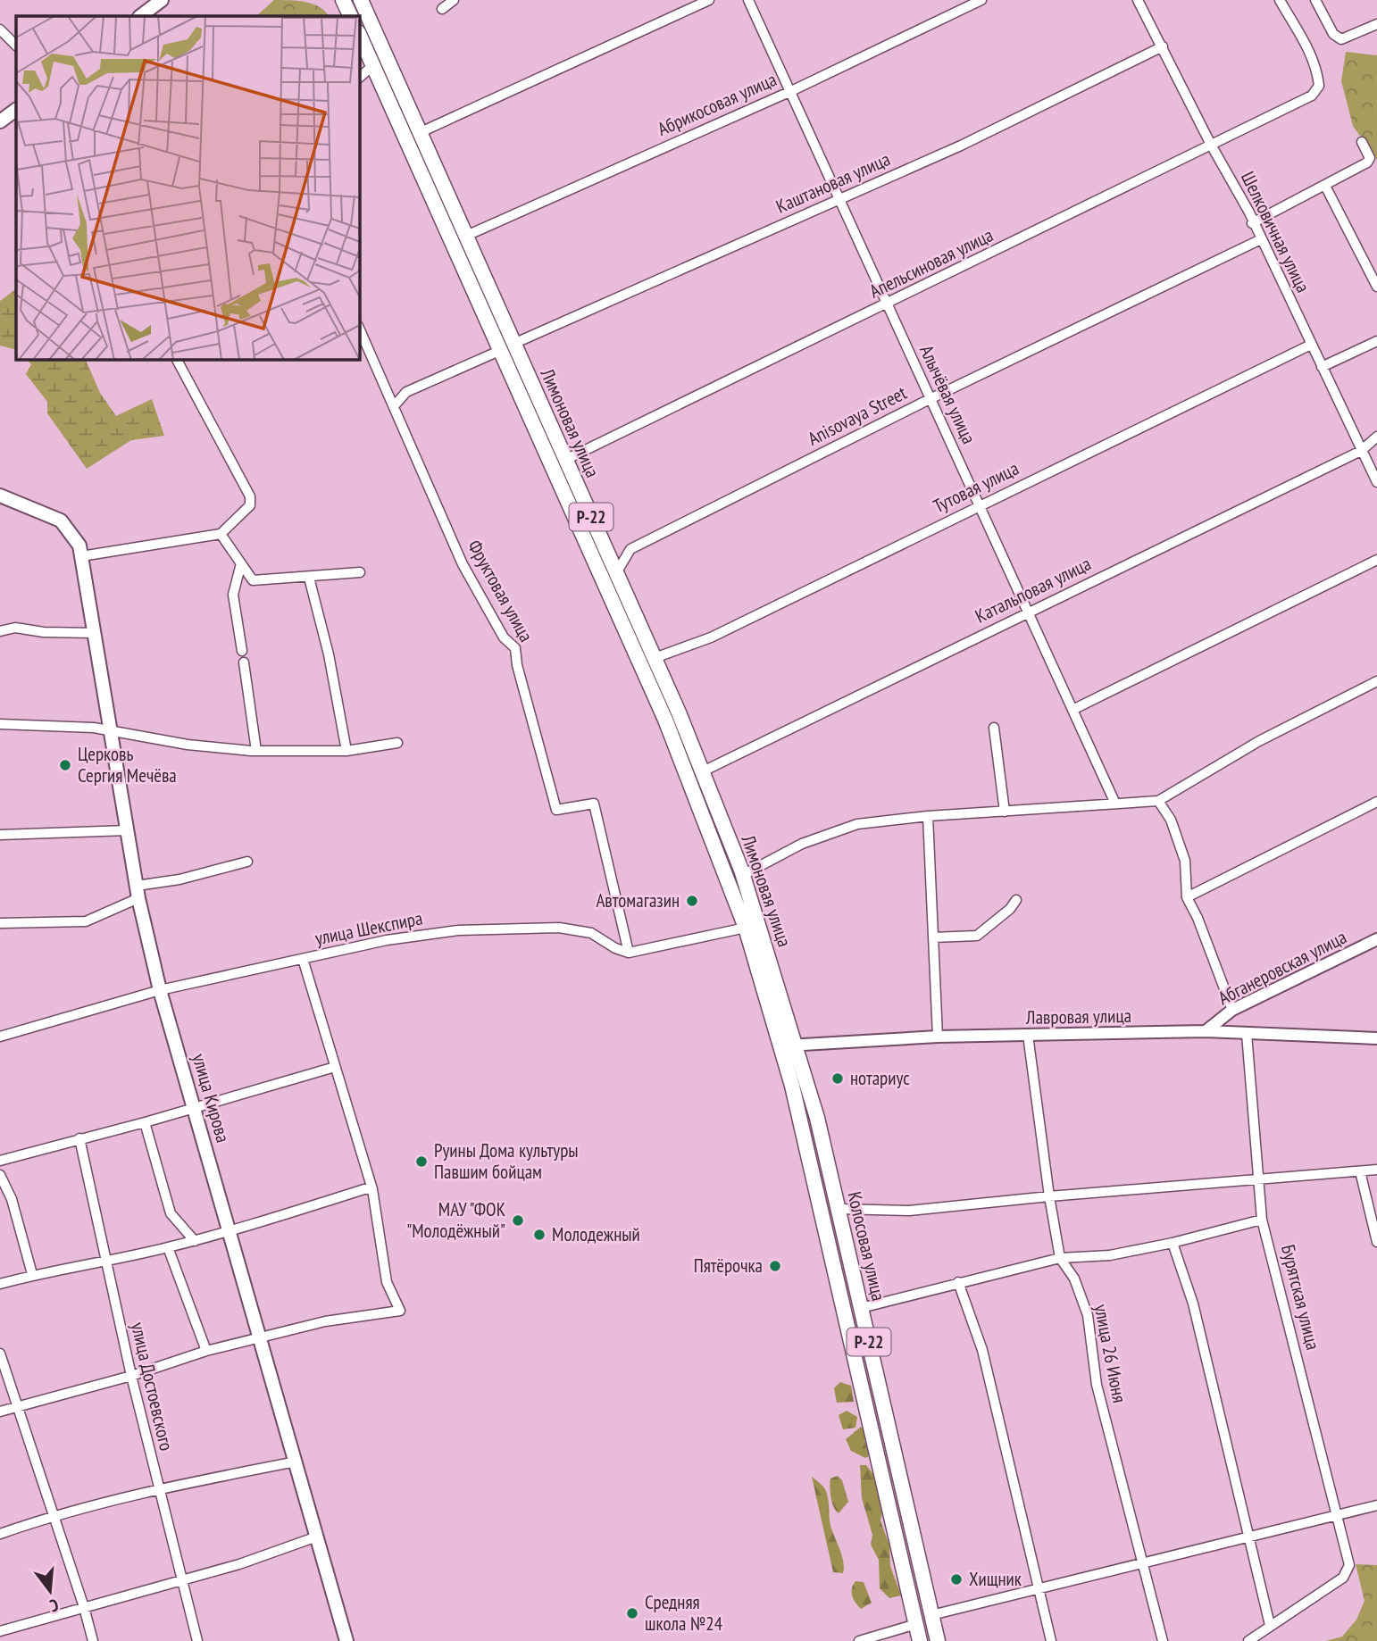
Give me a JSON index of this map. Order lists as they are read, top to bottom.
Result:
{
  "streets": {
    "highway": ["Лимоновая улица", "Р-22", "Колосовая улица"],
    "main road": ["улица Кирова"],
    "street": [
      "Абрикосовая улица",
      "Каштановая улица",
      "Шелковичная улица",
      "Апельсиновая улица",
      "Алычёвая улица",
      "Anisovaya Street",
      "Тутовая улица",
      "Катальповая улица",
      "Фруктовая улица",
      "улица Шекспира",
      "Абганеровская улица",
      "Лавровая улица",
      "Бурятская улица",
      "улица 26 Июня",
      "улица Достоевского"
    ]
  },
  "crossings": [
    ["Абрикосовая улица", "Алычёвая улица"],
    ["Абрикосовая улица", "Лимоновая улица"],
    ["Каштановая улица", "Шелковичная улица"],
    ["Каштановая улица", "Алычёвая улица"],
    ["Каштановая улица", "Лимоновая улица"],
    ["Шелковичная улица", "Апельсиновая улица"],
    ["Шелковичная улица", "Anisovaya Street"],
    ["Шелковичная улица", "Тутовая улица"],
    ["Шелковичная улица", "Катальповая улица"],
    ["Апельсиновая улица", "Алычёвая улица"],
    ["Апельсиновая улица", "Лимоновая улица"],
    ["Алычёвая улица", "Anisovaya Street"],
    ["Алычёвая улица", "Тутовая улица"],
    ["Алычёвая улица", "Катальповая улица"],
    ["Anisovaya Street", "Лимоновая улица"],
    ["Лимоновая улица", "Тутовая улица"],
    ["Лимоновая улица", "Катальповая улица"],
    ["Лимоновая улица", "Лавровая улица"],
    ["Лимоновая улица", "Колосовая улица"],
    ["Фруктовая улица", "улица Шекспира"],
    ["улица Шекспира", "улица Кирова"],
    ["Абганеровская улица", "Лавровая улица"],
    ["Лавровая улица", "Колосовая улица"],
    ["Лавровая улица", "Бурятская улица"],
    ["Лавровая улица", "улица 26 Июня"]
  ],
  "places": [
    "Церковь Сергия Мечёва",
    "Автомагазин",
    "нотариус",
    "Руины Дома культуры Павшим бойцам",
    "МАУ \"ФОК \"Молодёжный\"",
    "Молодежный",
    "Пятёрочка",
    "Хищник",
    "Средняя школа №24"
  ],
  "north": "bottom"
}
